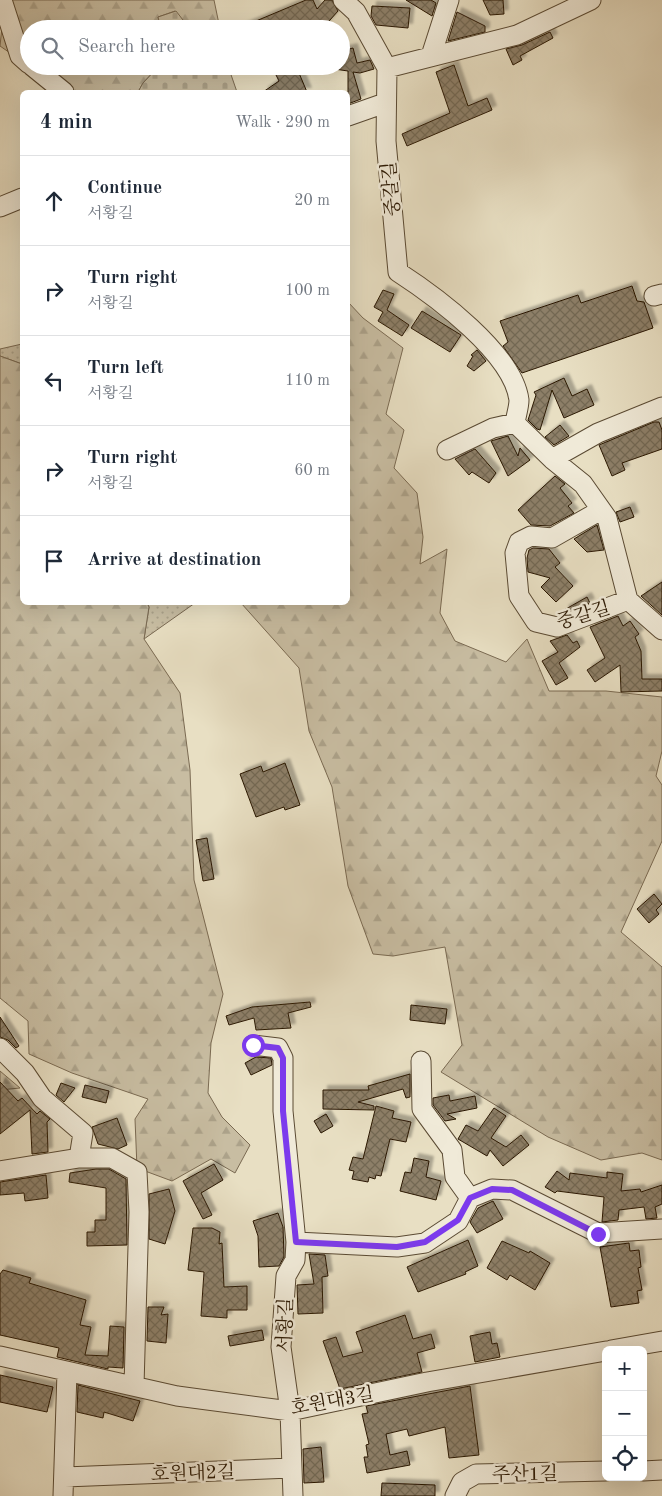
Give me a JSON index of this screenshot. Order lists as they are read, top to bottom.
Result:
{
  "streets": {
    "street": [
      "중갈길",
      "서황길",
      "호원대3길",
      "호원대2길",
      "주산1길"
    ]
  },
  "crossings": [
    ["서황길", "호원대3길"]
  ],
  "page": {
    "search": "Search here",
    "heading": ["4 min", "Walk · 290 m"],
    "list": [
      ["Continue", "서황길", "20 m"],
      ["Turn right", "서황길", "100 m"],
      ["Turn left", "서황길", "110 m"],
      ["Turn right", "서황길", "60 m"],
      "Arrive at destination"
    ],
    "map_buttons": ["+", "−"]
  }
}
